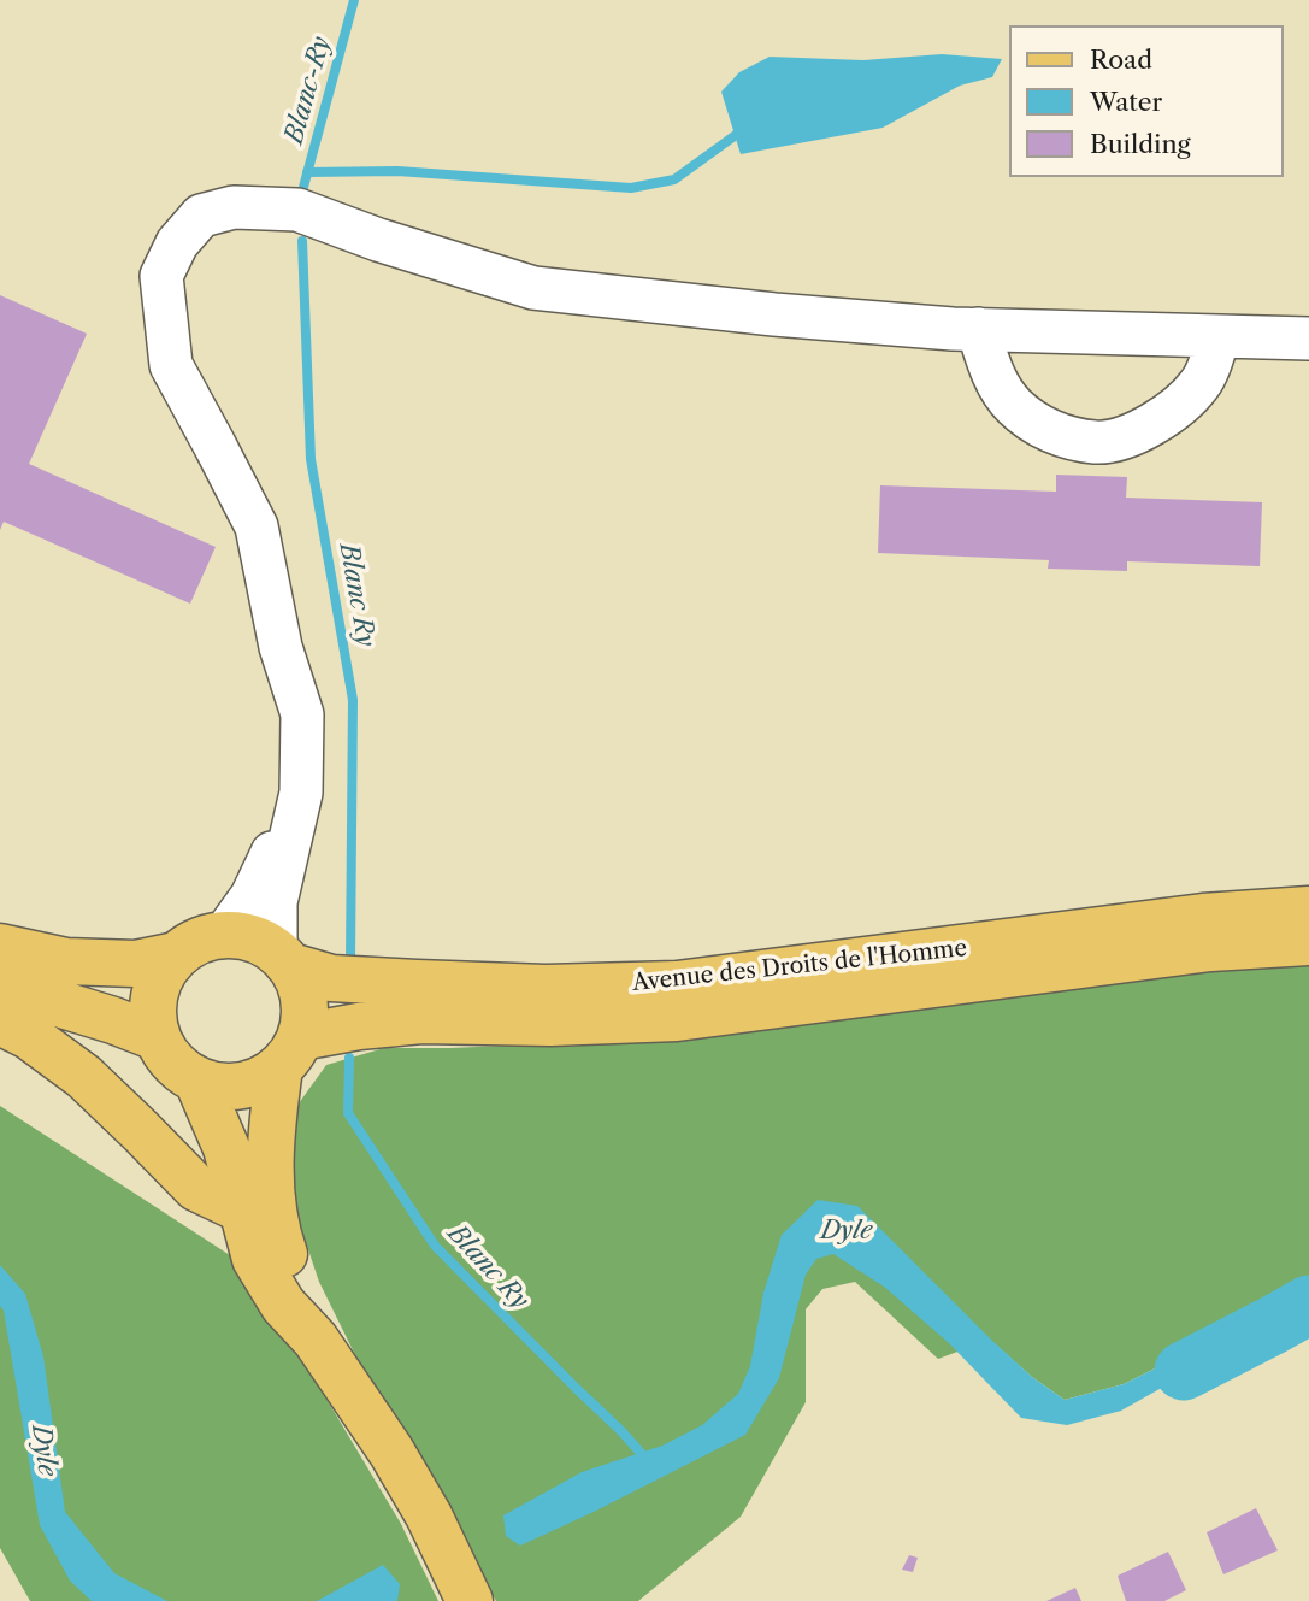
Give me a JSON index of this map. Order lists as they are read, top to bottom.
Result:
{
  "streets": {
    "main road": ["Avenue des Droits de l'Homme"]
  },
  "water": ["Blanc-Ry", "Blanc Ry", "Dyle"],
  "legend": ["Road", "Water", "Building"]
}
